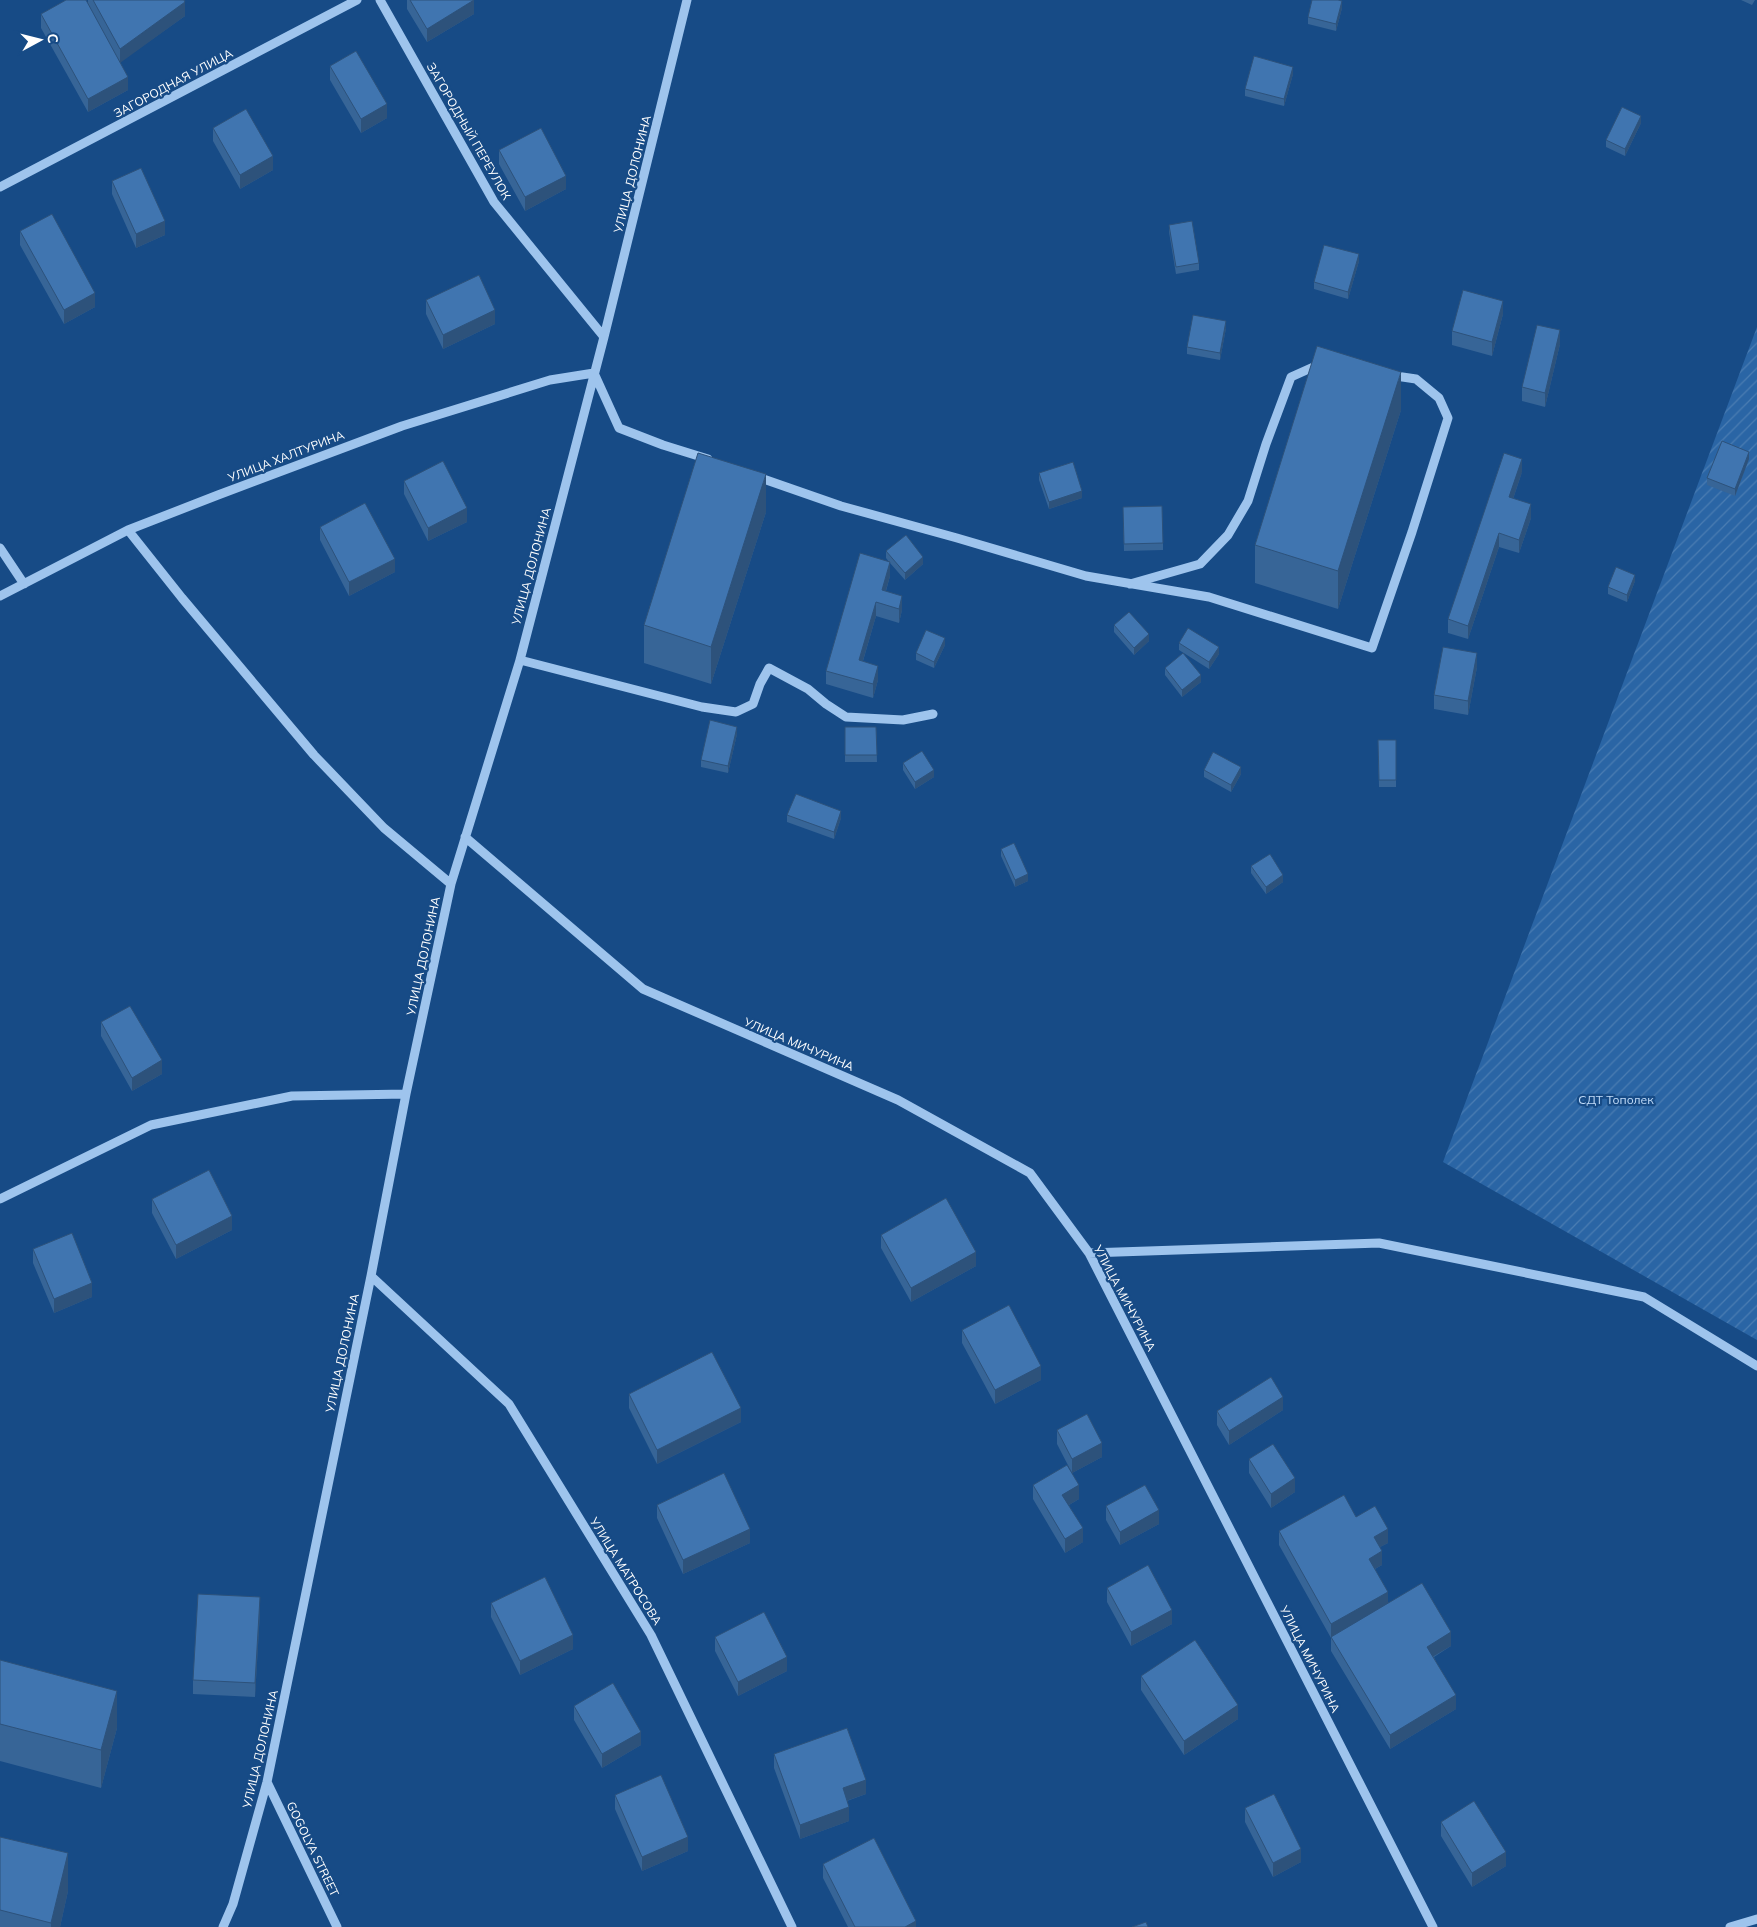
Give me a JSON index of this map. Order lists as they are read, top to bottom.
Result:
{
  "streets": {
    "street": [
      "ЗАГОРОДНАЯ УЛИЦА",
      "ЗАГОРОДНЫЙ ПЕРЕУЛОК",
      "УЛИЦА ДОЛОНИНА",
      "УЛИЦА ХАЛТУРИНА",
      "УЛИЦА МИЧУРИНА",
      "УЛИЦА МАТРОСОВА",
      "GOGOLYA STREET"
    ]
  },
  "crossings": [
    ["ЗАГОРОДНЫЙ ПЕРЕУЛОК", "УЛИЦА ДОЛОНИНА"],
    ["УЛИЦА ДОЛОНИНА", "УЛИЦА ХАЛТУРИНА"],
    ["УЛИЦА ДОЛОНИНА", "УЛИЦА МИЧУРИНА"],
    ["УЛИЦА ДОЛОНИНА", "УЛИЦА МАТРОСОВА"],
    ["УЛИЦА ДОЛОНИНА", "GOGOLYA STREET"]
  ],
  "parks": ["СДТ Тополек"],
  "north": "right"
}
